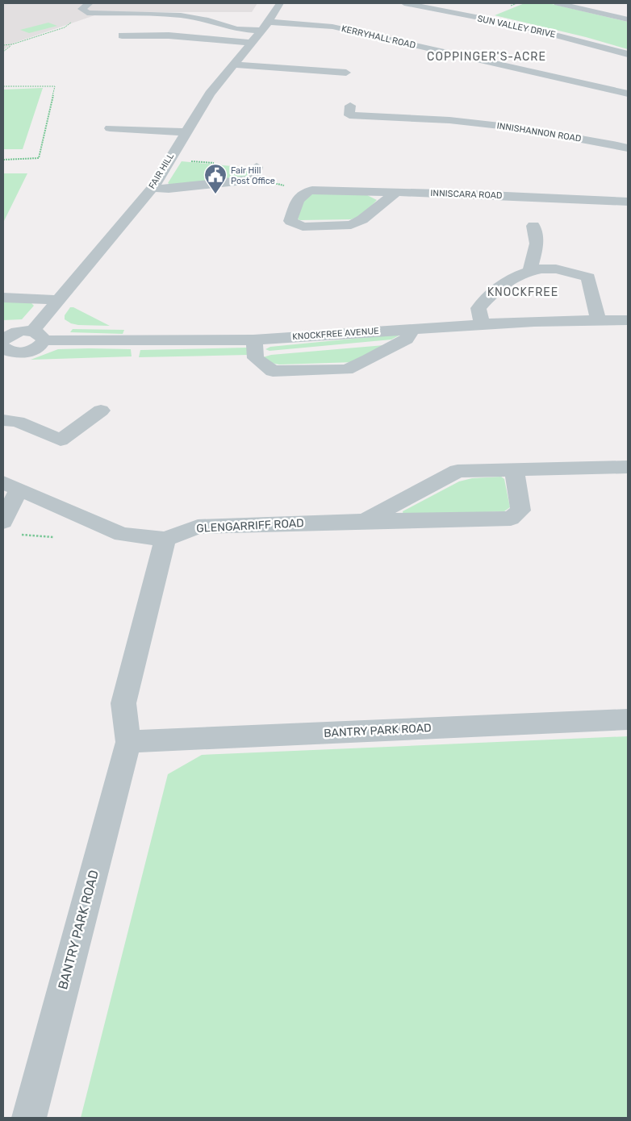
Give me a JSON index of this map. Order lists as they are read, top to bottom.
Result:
{
  "streets": {
    "street": [
      "SUN VALLEY DRIVE",
      "KERRYHALL ROAD",
      "INNISHANNON ROAD",
      "FAIR HILL",
      "INNISCARA ROAD",
      "KNOCKFREE AVENUE",
      "GLENGARRIFF ROAD",
      "BANTRY PARK ROAD"
    ]
  },
  "crossings": [
    ["KERRYHALL ROAD", "FAIR HILL"],
    ["FAIR HILL", "KNOCKFREE AVENUE"],
    ["GLENGARRIFF ROAD", "BANTRY PARK ROAD"]
  ],
  "districts": ["COPPINGER'S-ACRE", "KNOCKFREE"],
  "places": {
    "public building": ["Fair Hill Post Office"]
  }
}
